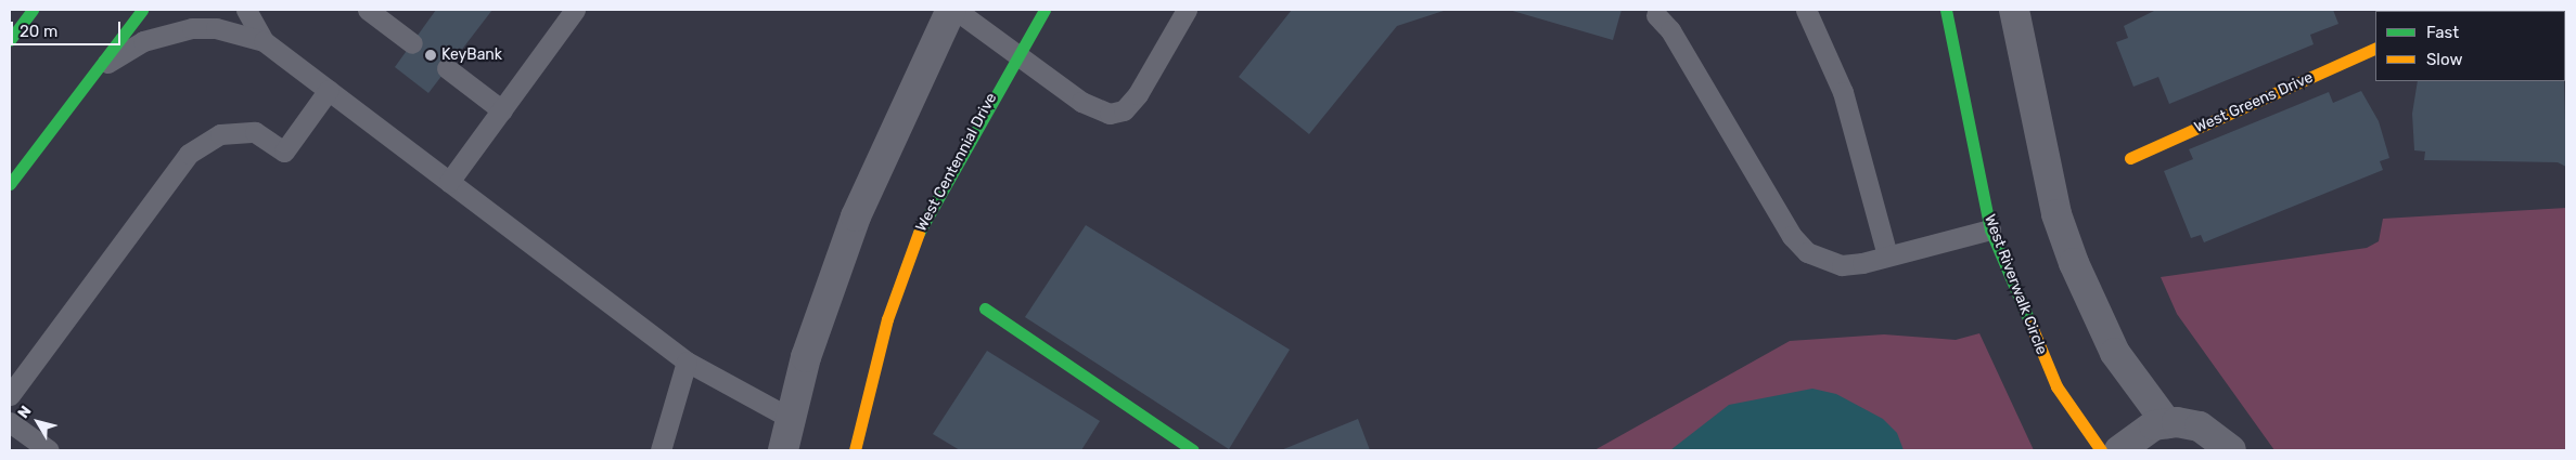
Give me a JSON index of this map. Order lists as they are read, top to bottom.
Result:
{
  "streets": {
    "street": ["West Greens Drive", "West Centennial Drive", "West Riverwalk Circle"]
  },
  "places": ["KeyBank"],
  "legend": ["Fast", "Slow"],
  "scale_bar": "20 m",
  "north": "top left"
}
